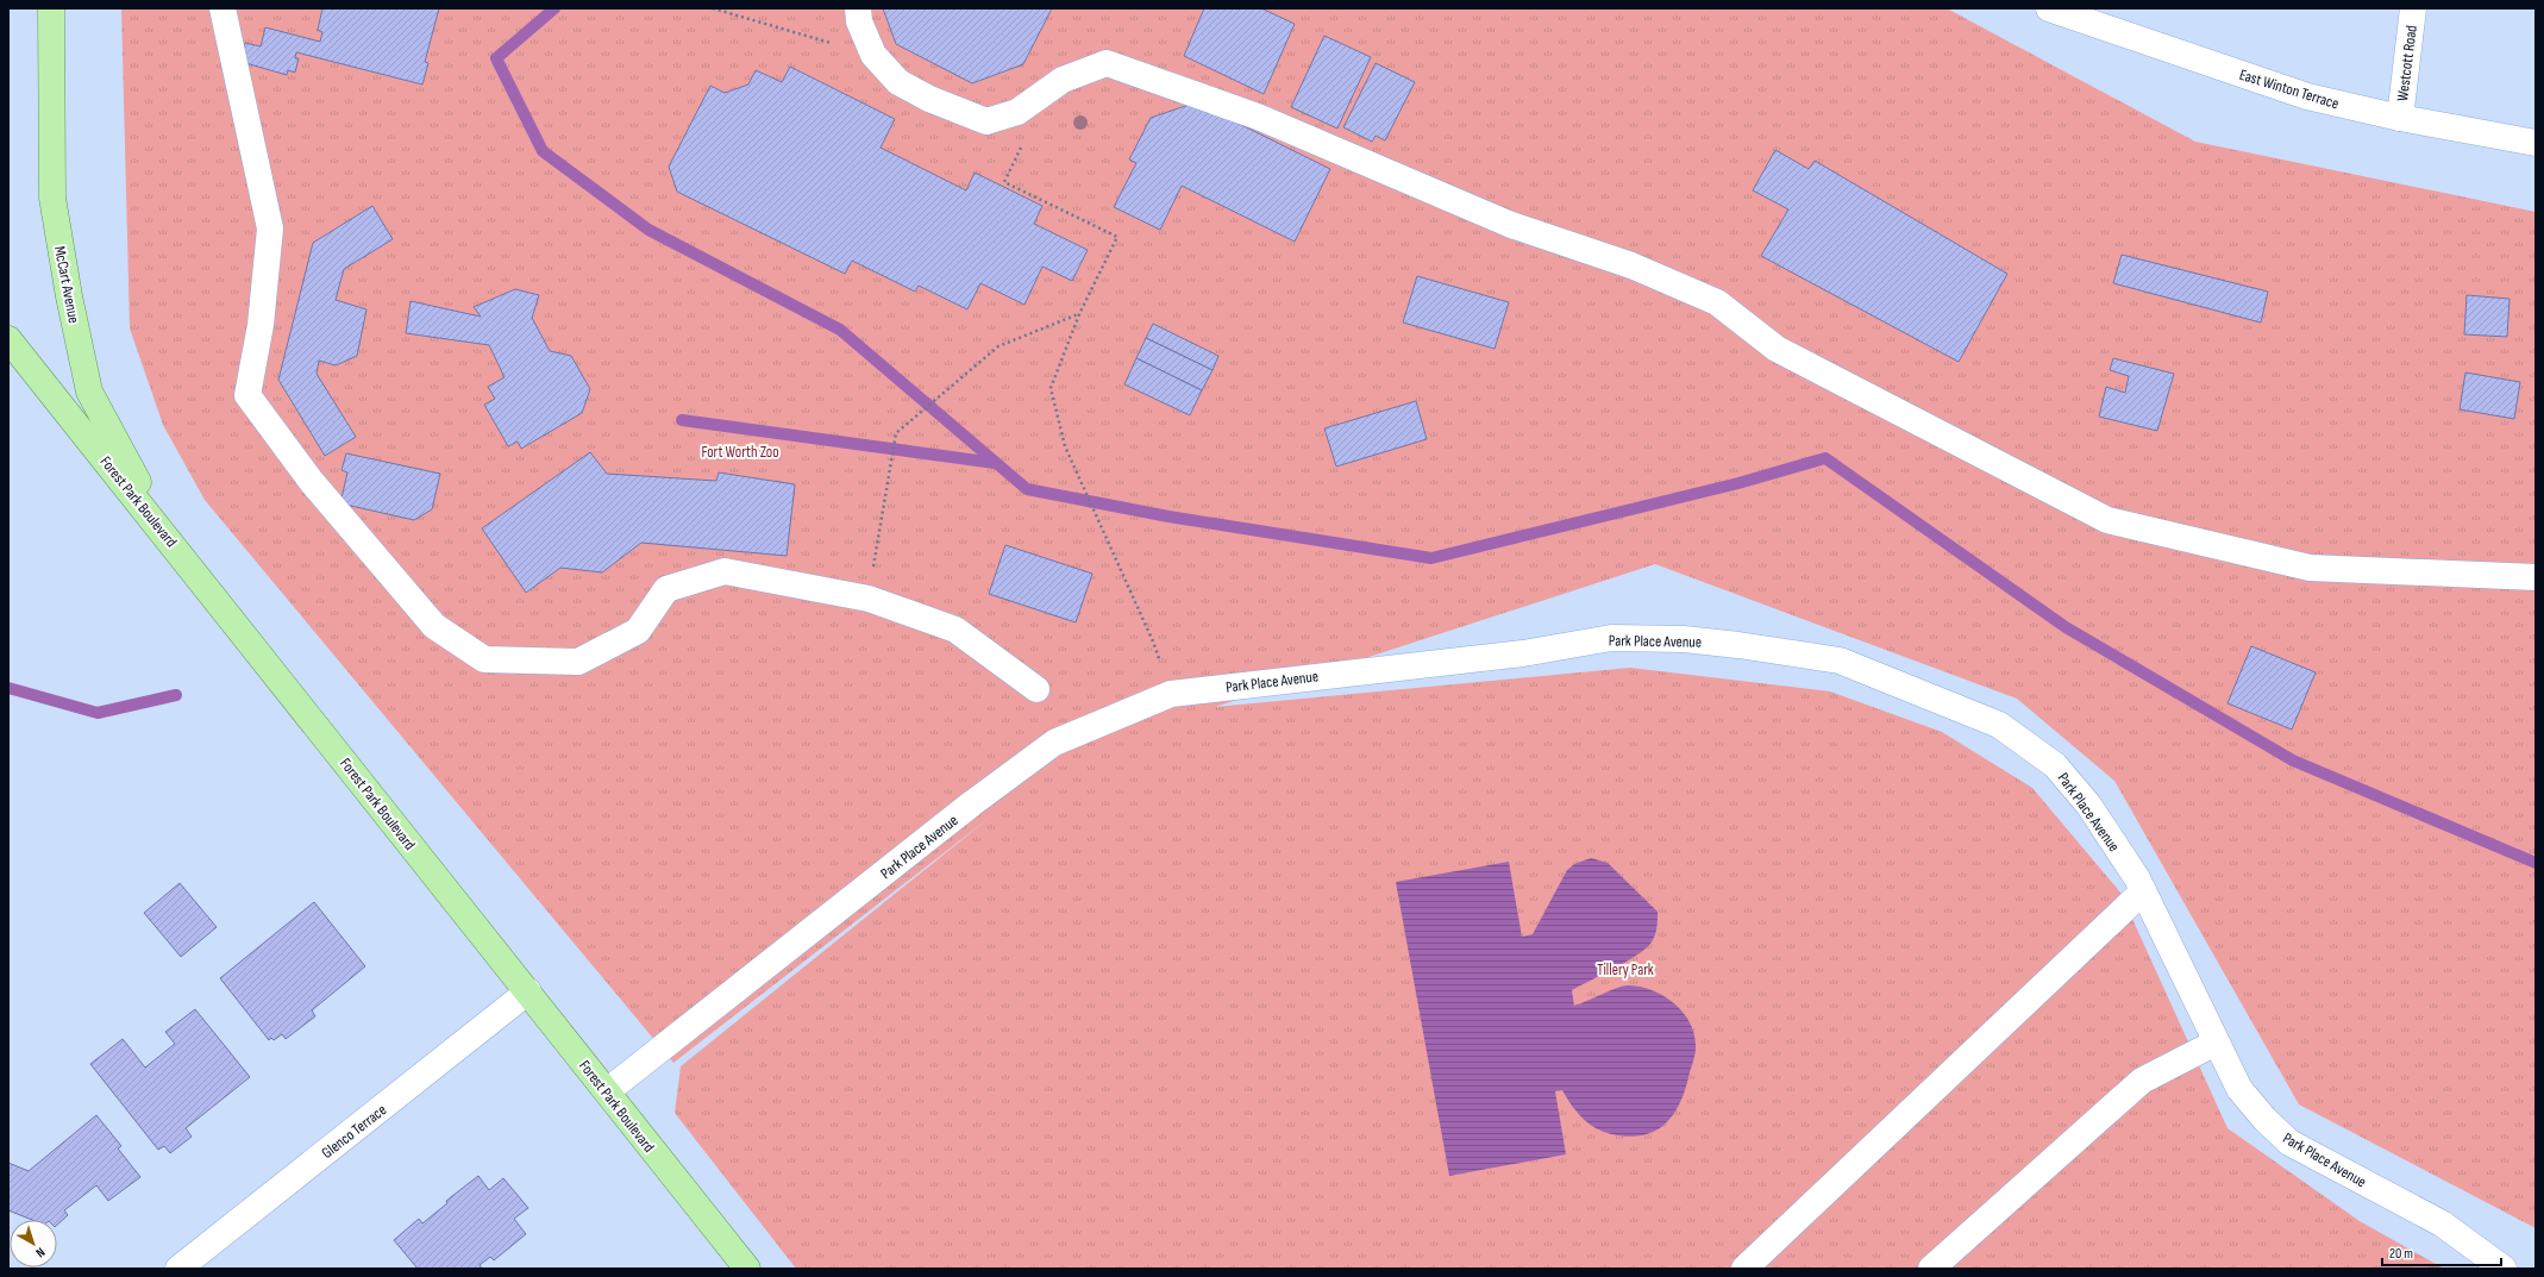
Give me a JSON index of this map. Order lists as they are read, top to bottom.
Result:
{
  "streets": {
    "main road": ["McCart Avenue", "Forest Park Boulevard"],
    "street": [
      "Westcott Road",
      "East Winton Terrace",
      "Park Place Avenue",
      "Glenco Terrace"
    ]
  },
  "crossings": [
    ["Westcott Road", "East Winton Terrace"],
    ["McCart Avenue", "Forest Park Boulevard"],
    ["Forest Park Boulevard", "Park Place Avenue"],
    ["Forest Park Boulevard", "Glenco Terrace"]
  ],
  "parks": ["Fort Worth Zoo", "Tillery Park"],
  "scale_bar": "20 m",
  "north": "bottom right"
}
